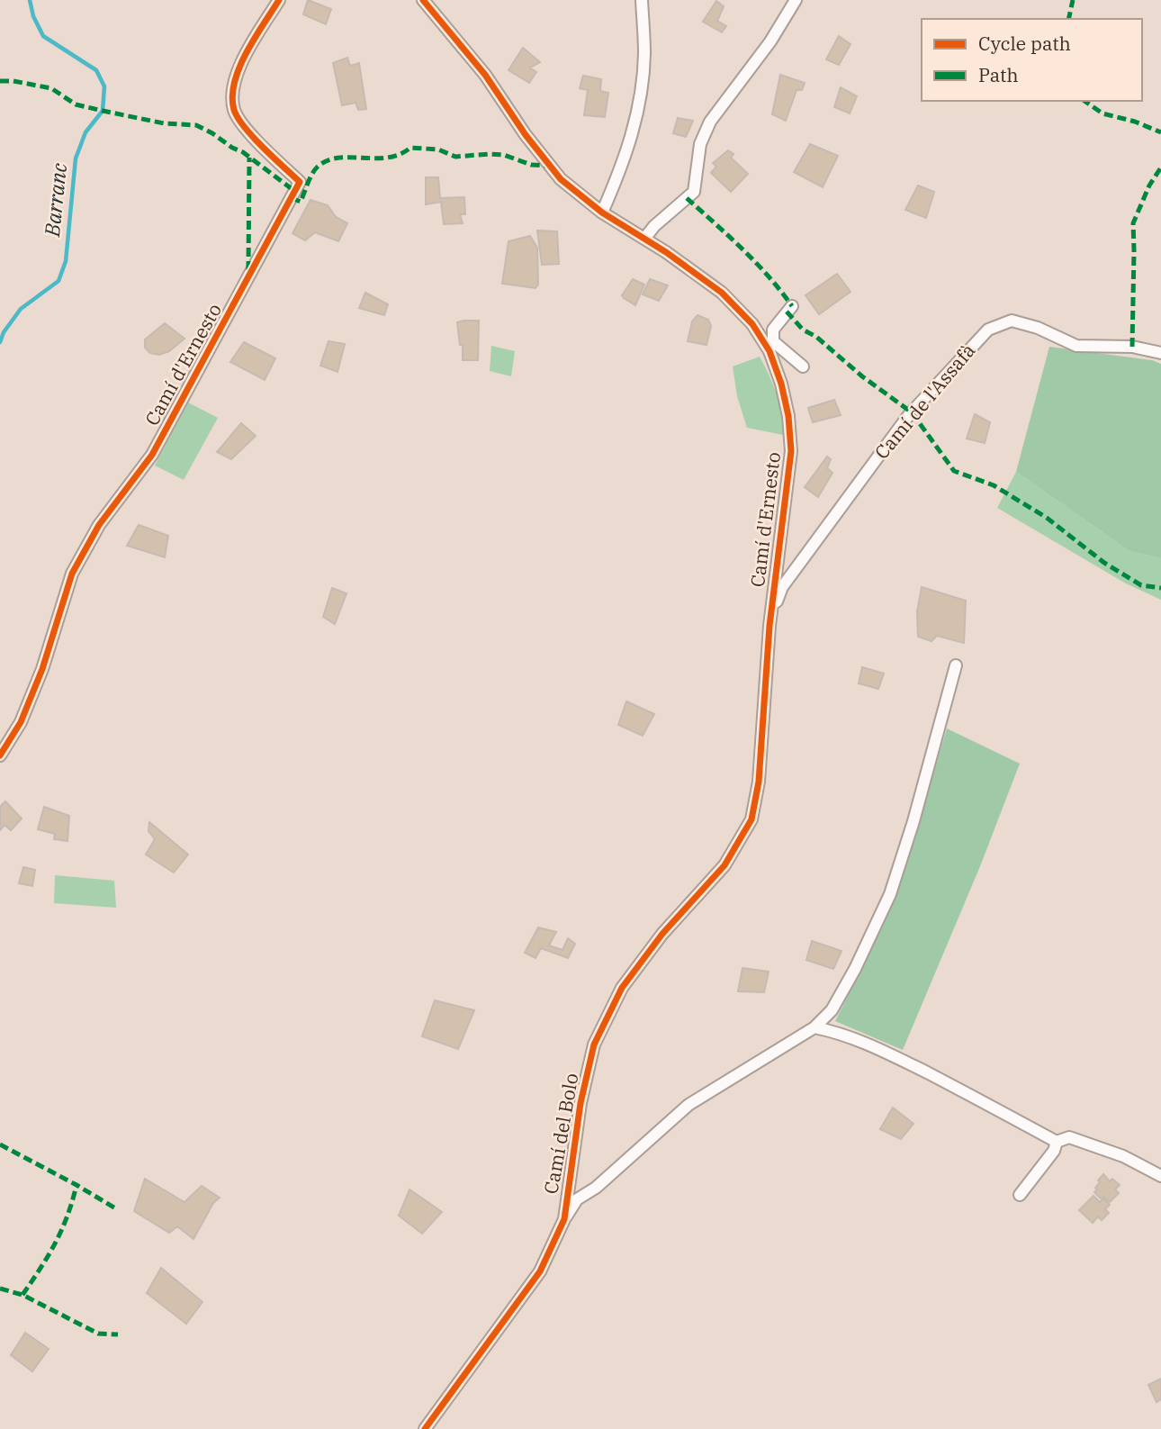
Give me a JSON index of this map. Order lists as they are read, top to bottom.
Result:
{
  "streets": {
    "street": ["Camí d'Ernesto", "Camí de l'Assafà", "Camí del Bolo"]
  },
  "crossings": [
    ["Camí d'Ernesto", "Camí de l'Assafà"],
    ["Camí d'Ernesto", "Camí del Bolo"],
    ["Camí de l'Assafà", "Camí del Bolo"]
  ],
  "water": ["Barranc"],
  "legend": ["Cycle path", "Path"]
}
